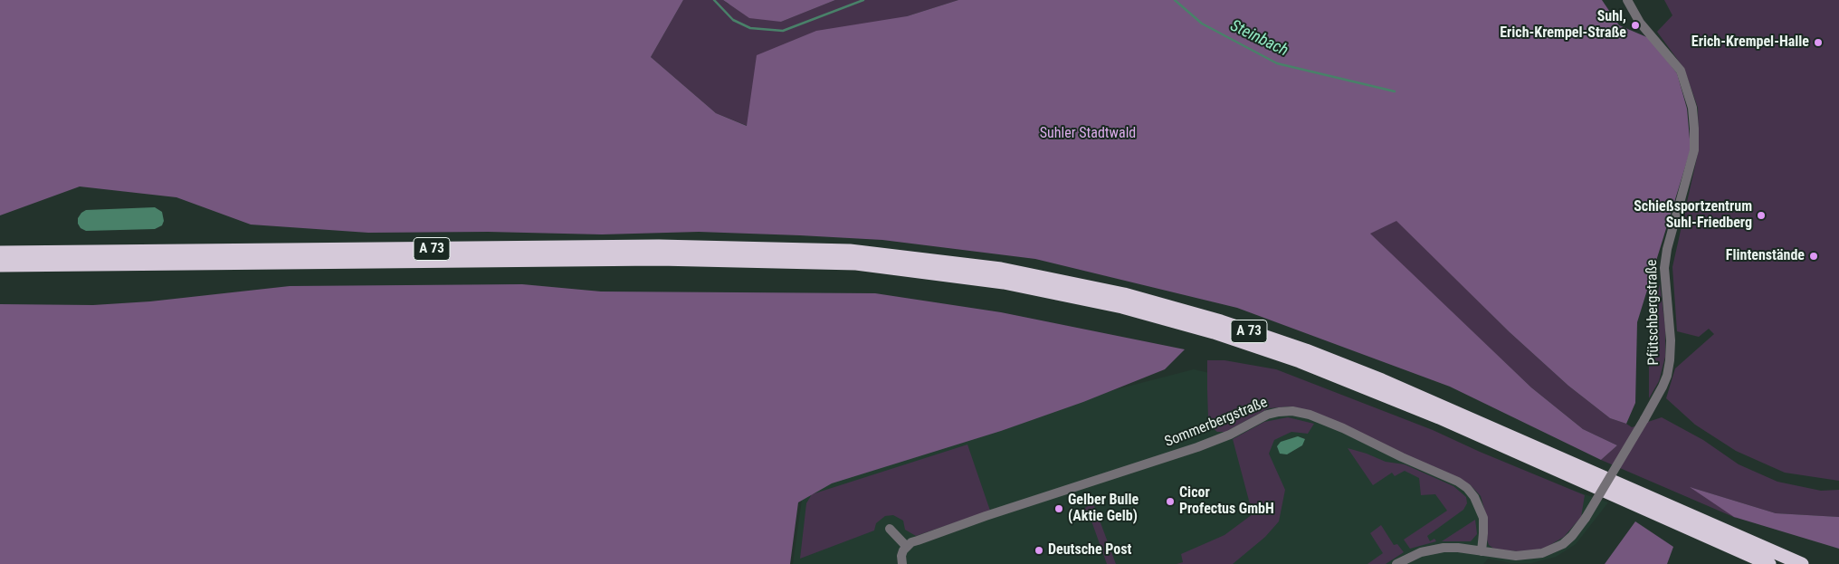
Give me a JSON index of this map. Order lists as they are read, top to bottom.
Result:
{
  "streets": {
    "highway": ["A 73"],
    "street": ["Pfütschbergstraße", "Sommerbergstraße"]
  },
  "crossings": [
    ["Pfütschbergstraße", "Sommerbergstraße"]
  ],
  "water": ["Steinbach"],
  "parks": ["Suhler Stadtwald"],
  "places": [
    "Suhl, Erich-Krempel-Straße",
    "Erich-Krempel-Halle",
    "Schießsportzentrum Suhl-Friedberg",
    "Flintenstände",
    "Cicor Profectus GmbH",
    "Gelber Bulle (Aktie Gelb)",
    "Deutsche Post"
  ]
}
